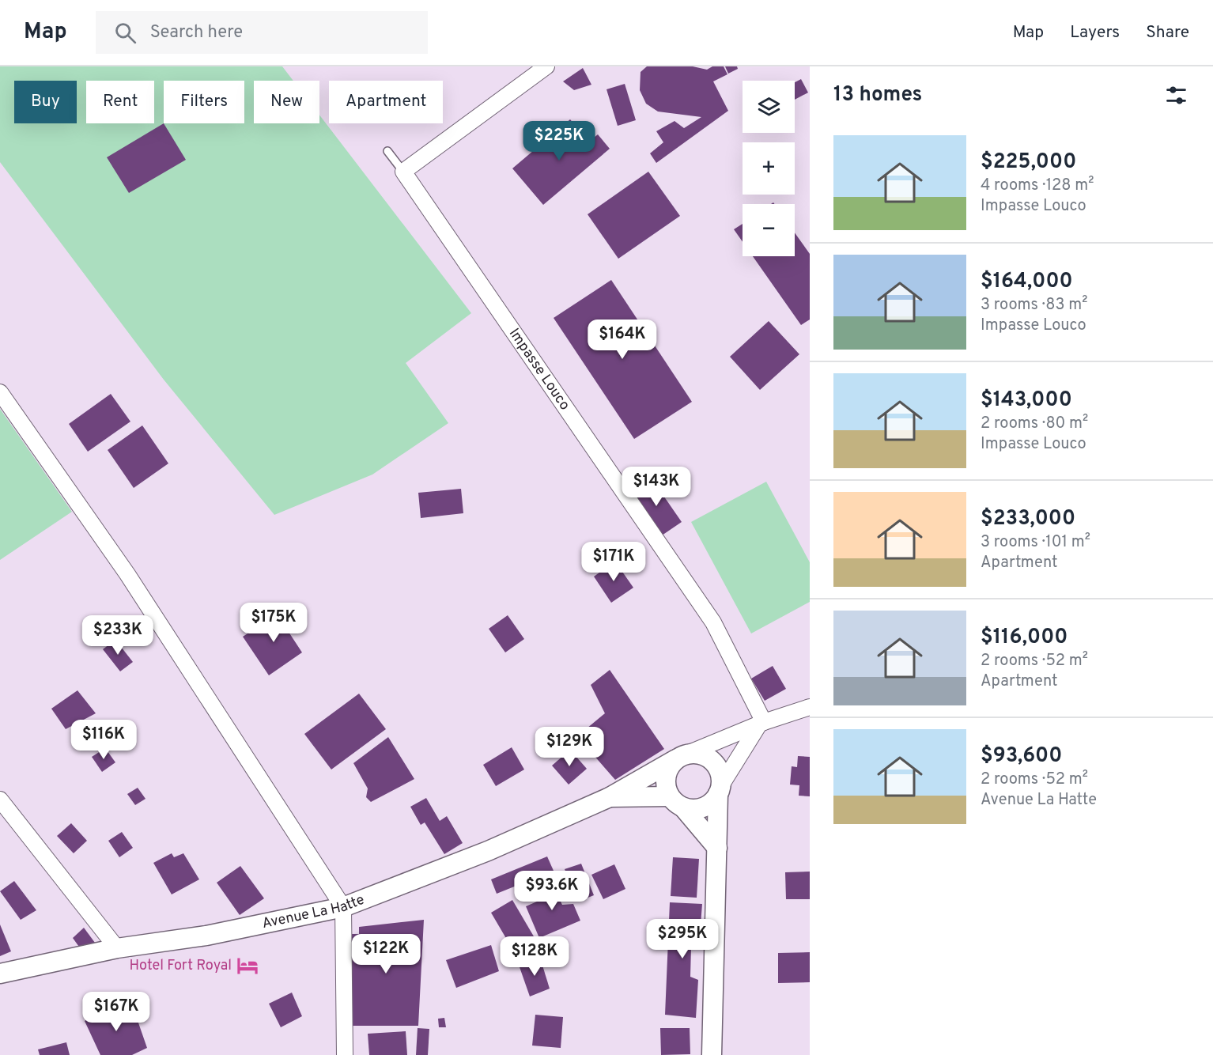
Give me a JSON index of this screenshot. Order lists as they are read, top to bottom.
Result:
{
  "streets": {
    "street": ["Impasse Louco", "Avenue La Hatte"]
  },
  "places": {
    "hotel": ["Hotel Fort Royal"]
  },
  "page": {
    "header": "Map",
    "search": "Search here",
    "nav": ["Map", "Layers", "Share"],
    "heading": "13 homes",
    "map_buttons": ["+", "−"],
    "chip": [
      "Buy",
      "Rent",
      "Filters",
      "New",
      "Apartment"
    ],
    "price": [
      "$225K",
      "$164K",
      "$143K",
      "$171K",
      "$175K",
      "$233K",
      "$116K",
      "$129K",
      "$93.6K",
      "$295K",
      "$122K",
      "$128K",
      "$167K"
    ],
    "list": [
      {
        "name": "$225,000",
        "note": "4 rooms · 128 m² · Impasse Louco"
      },
      {
        "name": "$164,000",
        "note": "3 rooms · 83 m² · Impasse Louco"
      },
      {
        "name": "$143,000",
        "note": "2 rooms · 80 m² · Impasse Louco"
      },
      {
        "name": "$233,000",
        "note": "3 rooms · 101 m² · Apartment"
      },
      {
        "name": "$116,000",
        "note": "2 rooms · 52 m² · Apartment"
      },
      {
        "name": "$93,600",
        "note": "2 rooms · 52 m² · Avenue La Hatte"
      }
    ]
  }
}
